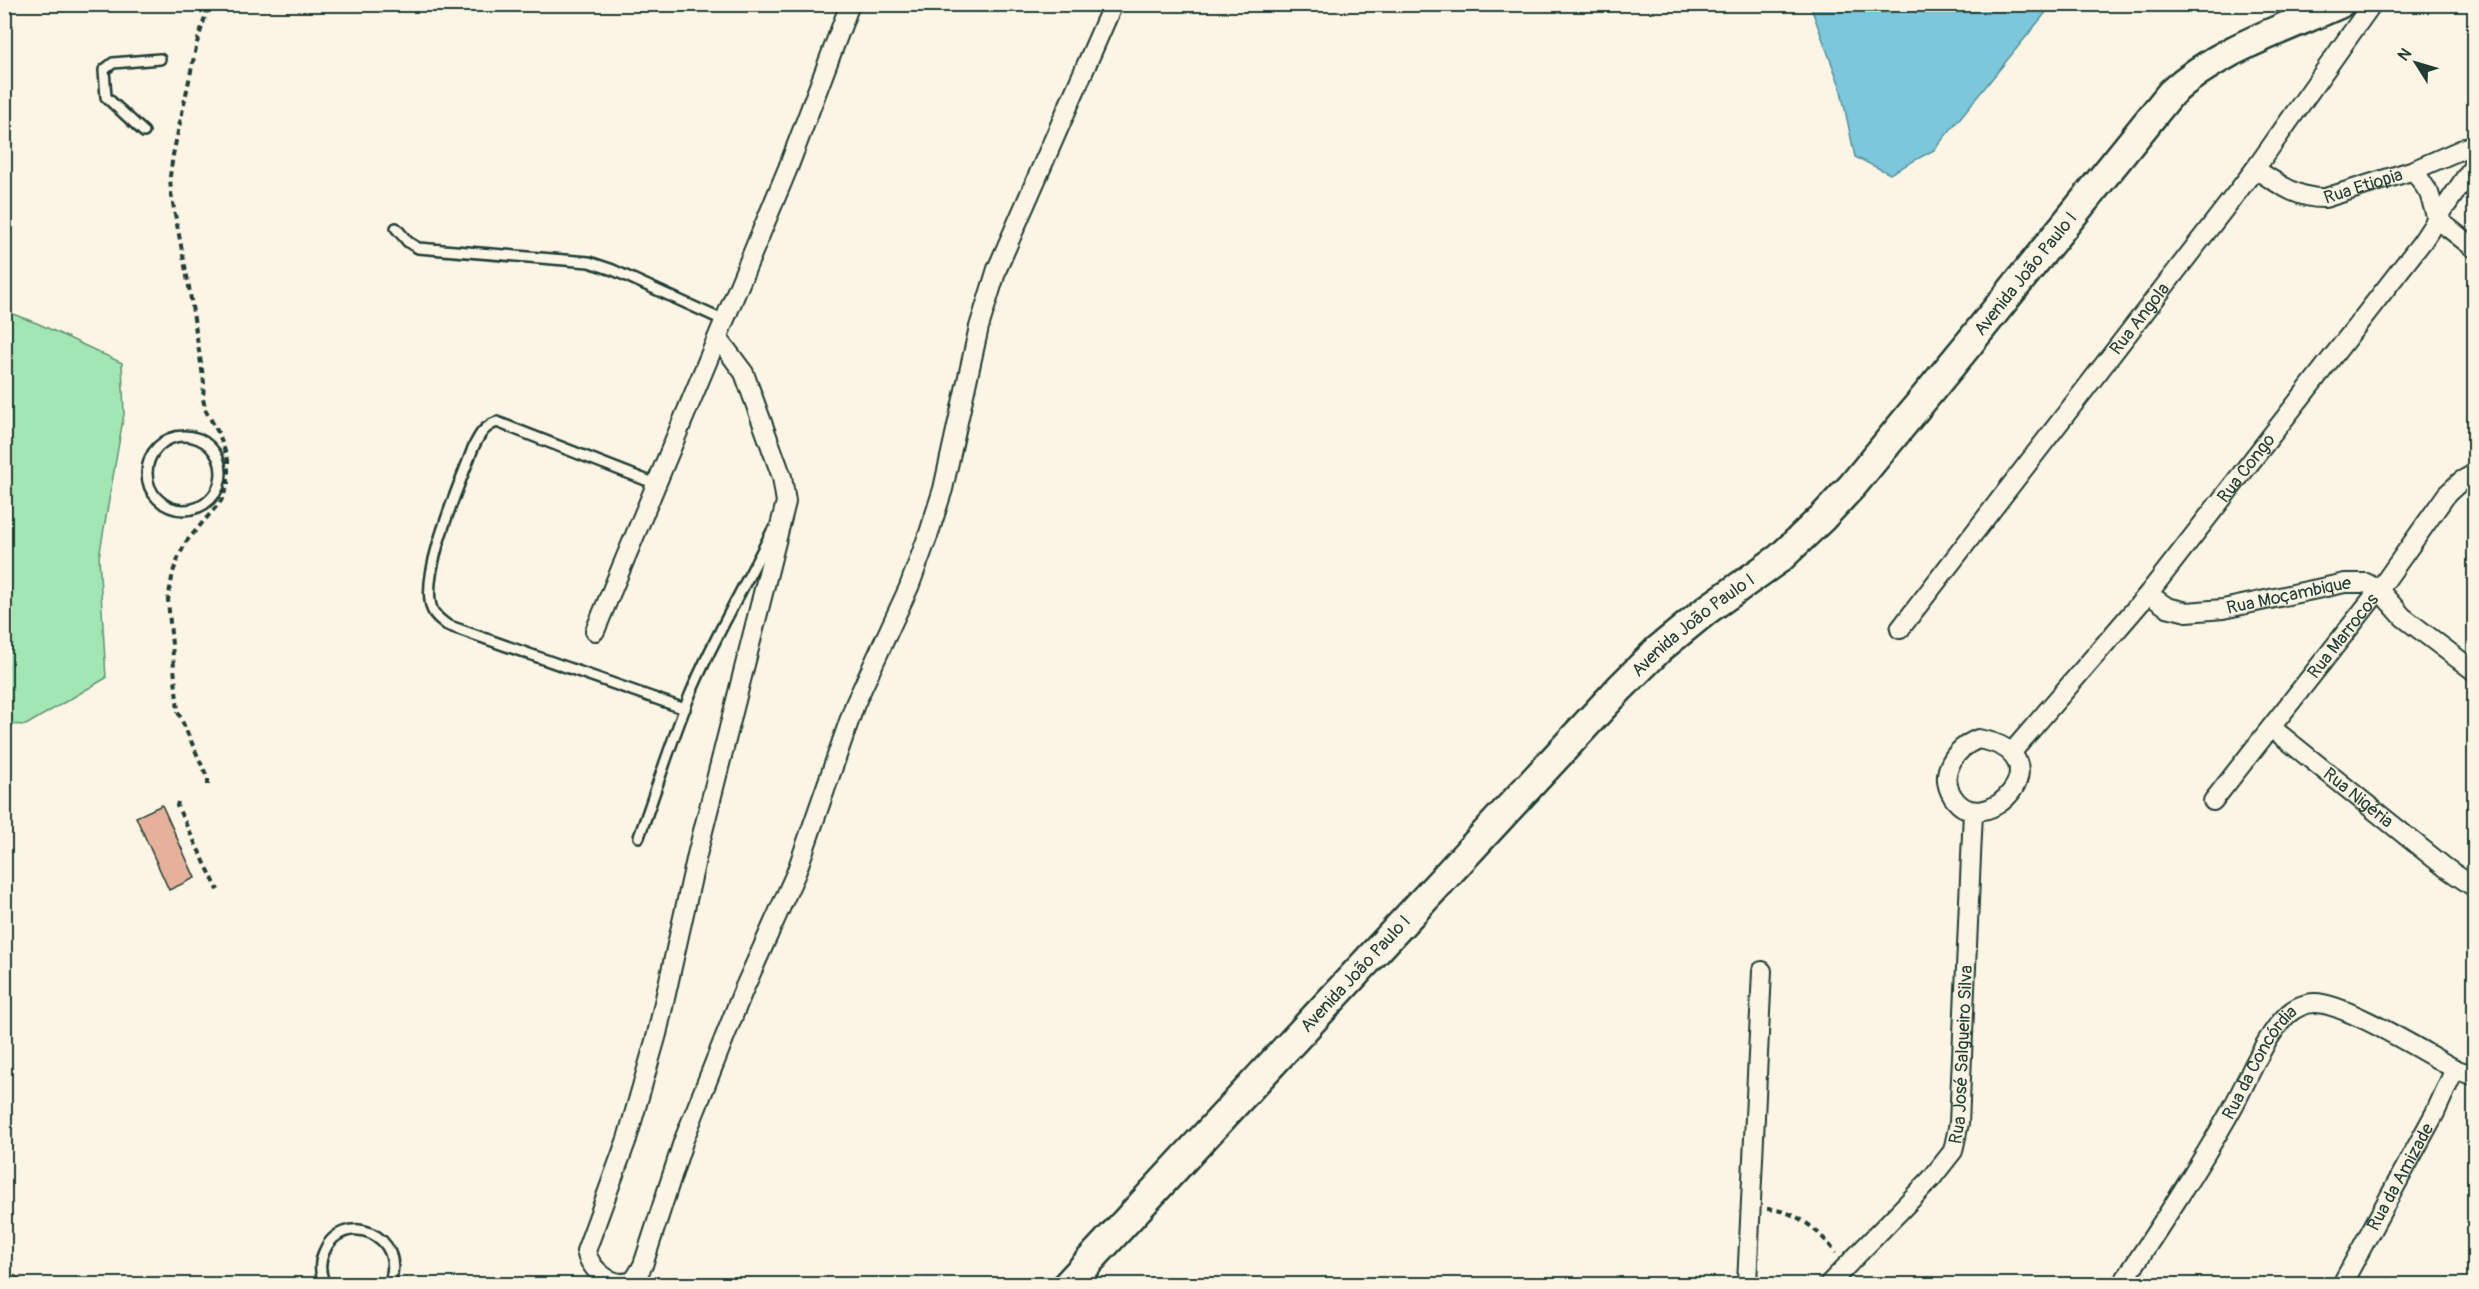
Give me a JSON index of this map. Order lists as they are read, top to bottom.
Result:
{
  "streets": {
    "main road": ["Avenida João Paulo I"],
    "street": [
      "Rua Etiopia",
      "Rua Angola",
      "Rua Congo",
      "Rua Moçambique",
      "Rua Marrocos",
      "Rua Nigéria",
      "Rua José Salgueiro Silva",
      "Rua da Concórdia",
      "Rua da Amizade"
    ]
  },
  "crossings": [
    ["Rua Etiopia", "Rua Angola"],
    ["Rua Congo", "Rua Moçambique"],
    ["Rua Congo", "Rua José Salgueiro Silva"],
    ["Rua Moçambique", "Rua Marrocos"],
    ["Rua Marrocos", "Rua Nigéria"],
    ["Rua da Concórdia", "Rua da Amizade"]
  ],
  "north": "top left"
}
